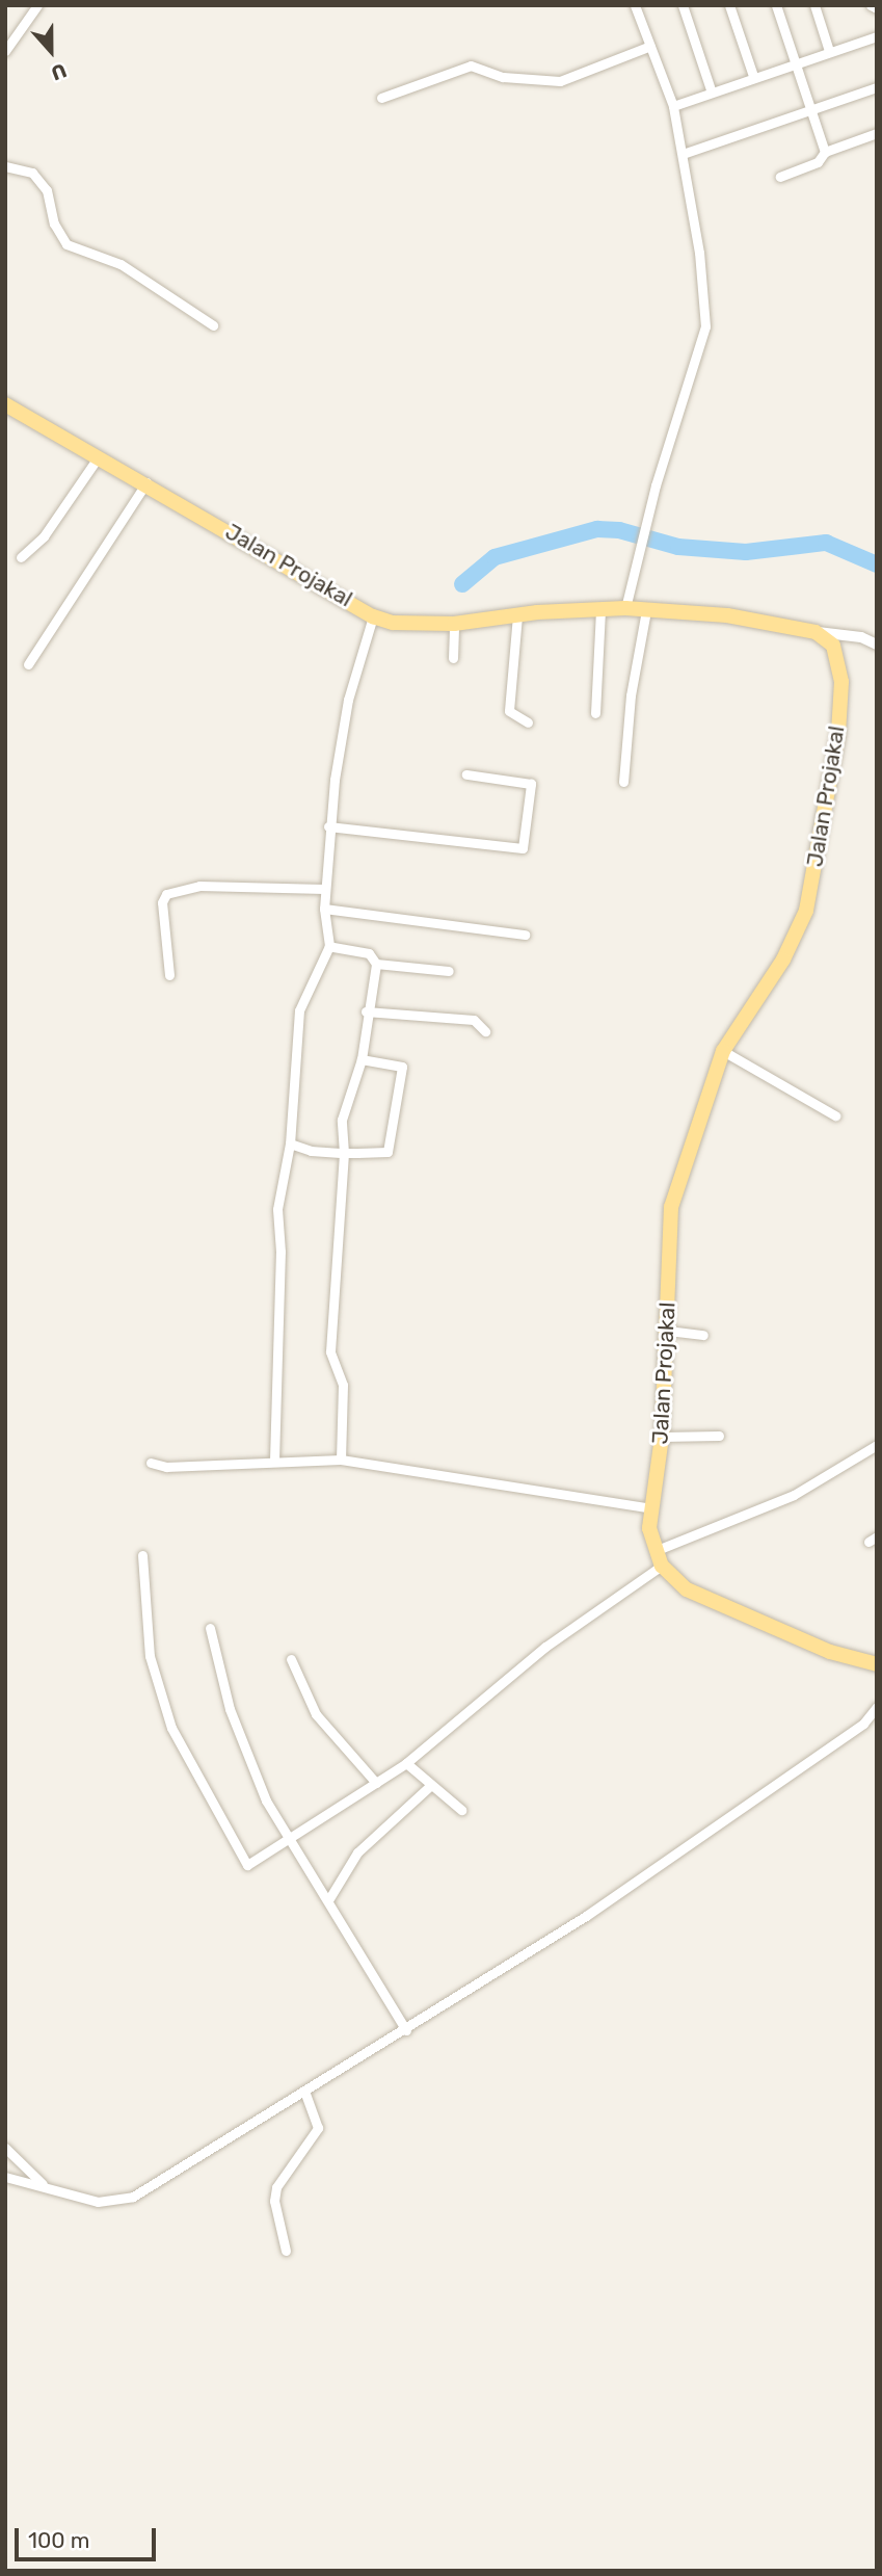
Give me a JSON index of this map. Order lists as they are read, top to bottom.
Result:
{
  "streets": {
    "main road": ["Jalan Projakal"]
  },
  "scale_bar": "100 m",
  "north": "bottom"
}
